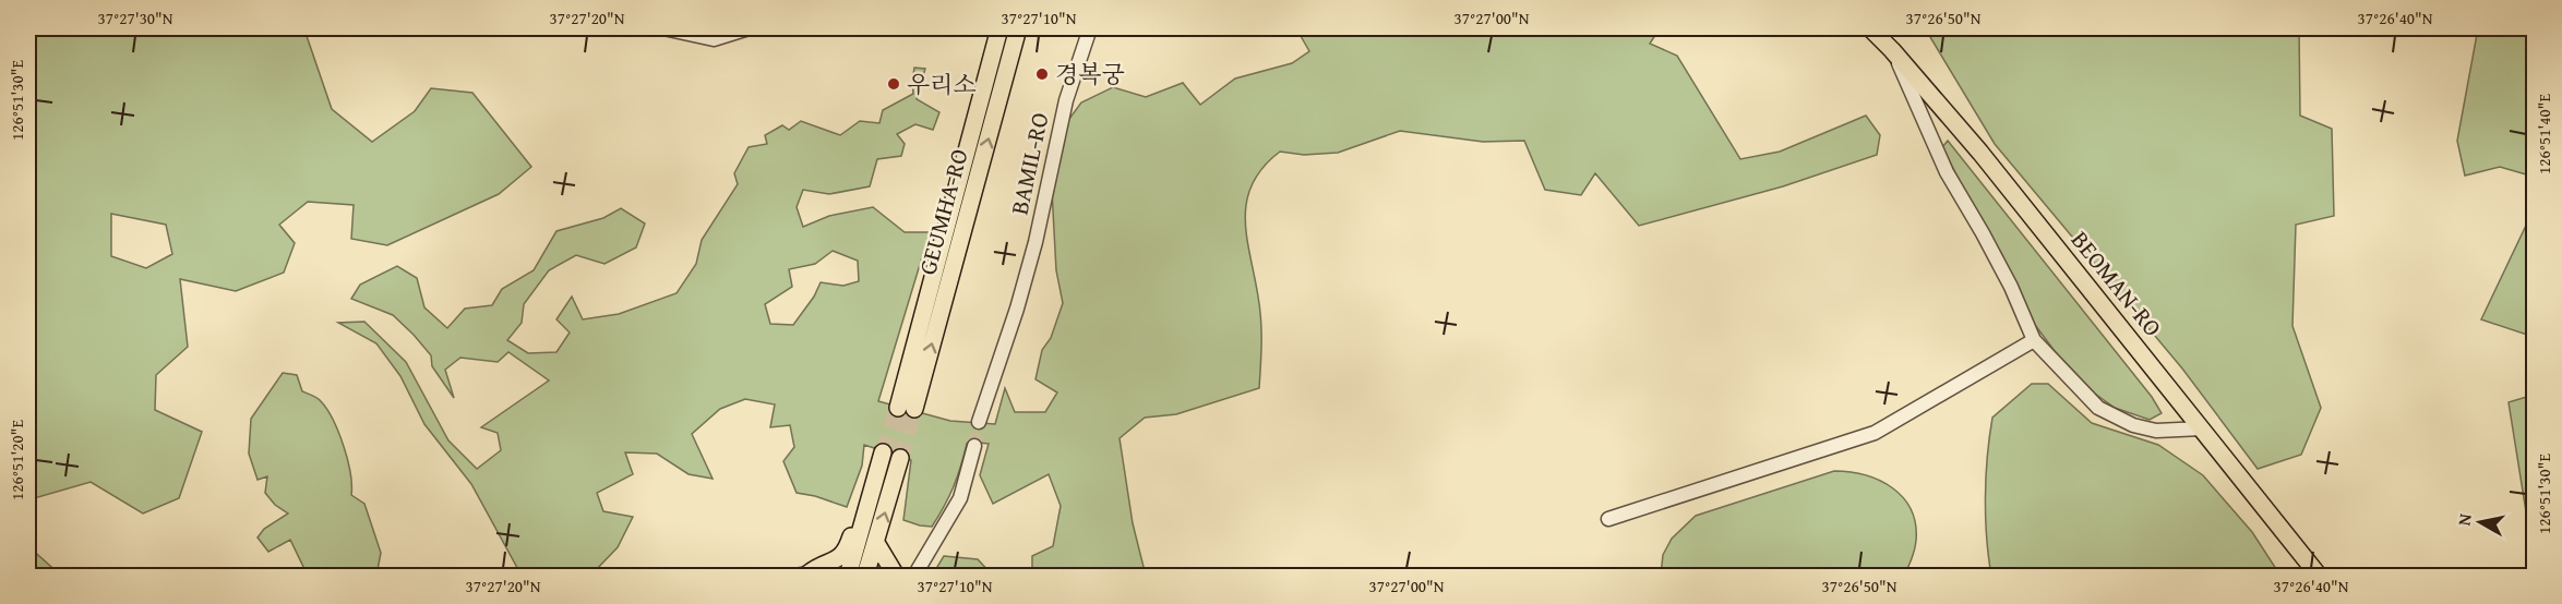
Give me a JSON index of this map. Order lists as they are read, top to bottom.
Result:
{
  "streets": {
    "main road": ["GEUMHA-RO", "BEOMAN-RO"],
    "street": ["BAMIL-RO"]
  },
  "places": ["경복궁", "우리소"],
  "north": "left",
  "coordinates": [
    "37°27'30\"N",
    "37°27'20\"N",
    "37°27'10\"N",
    "37°27'00\"N",
    "37°26'50\"N",
    "37°26'40\"N",
    "126°51'30\"E",
    "126°51'40\"E",
    "126°51'20\"E"
  ]
}
